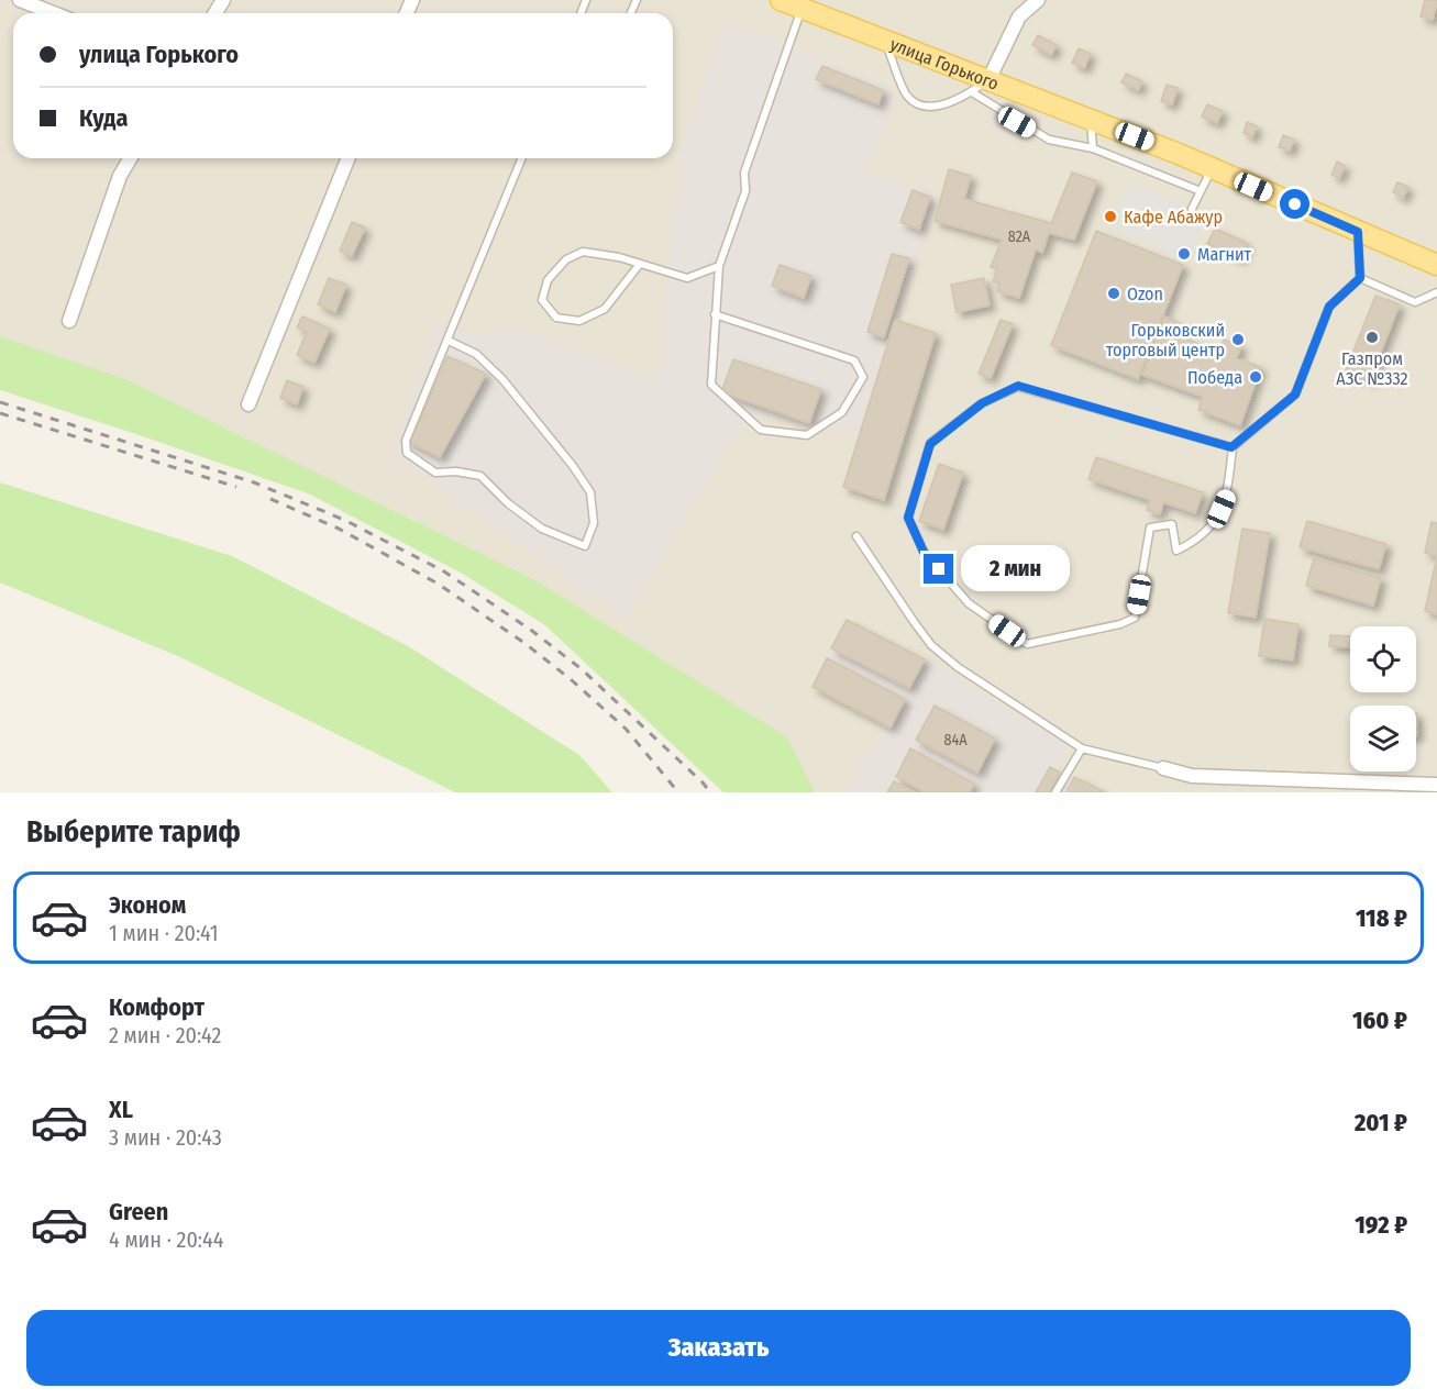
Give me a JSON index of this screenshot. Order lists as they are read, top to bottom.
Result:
{
  "streets": {
    "main road": ["улица Горького"]
  },
  "places": [
    "Кафе Абажур",
    "Магнит",
    "Ozon",
    "Газпром АЗС №332",
    "Горьковский торговый центр",
    "Победа"
  ],
  "house_numbers": ["82А", "84А"],
  "page": {
    "banner": ["улица Горького", "Куда"],
    "bubble": "2 мин",
    "heading": "Выберите тариф",
    "list": [
      {
        "name": "Эконом",
        "note": "1 мин · 20:41",
        "value": "118 ₽"
      },
      {
        "name": "Комфорт",
        "note": "2 мин · 20:42",
        "value": "160 ₽"
      },
      {
        "name": "XL",
        "note": "3 мин · 20:43",
        "value": "201 ₽"
      },
      {
        "name": "Green",
        "note": "4 мин · 20:44",
        "value": "192 ₽"
      }
    ],
    "buttons": "Заказать"
  }
}
